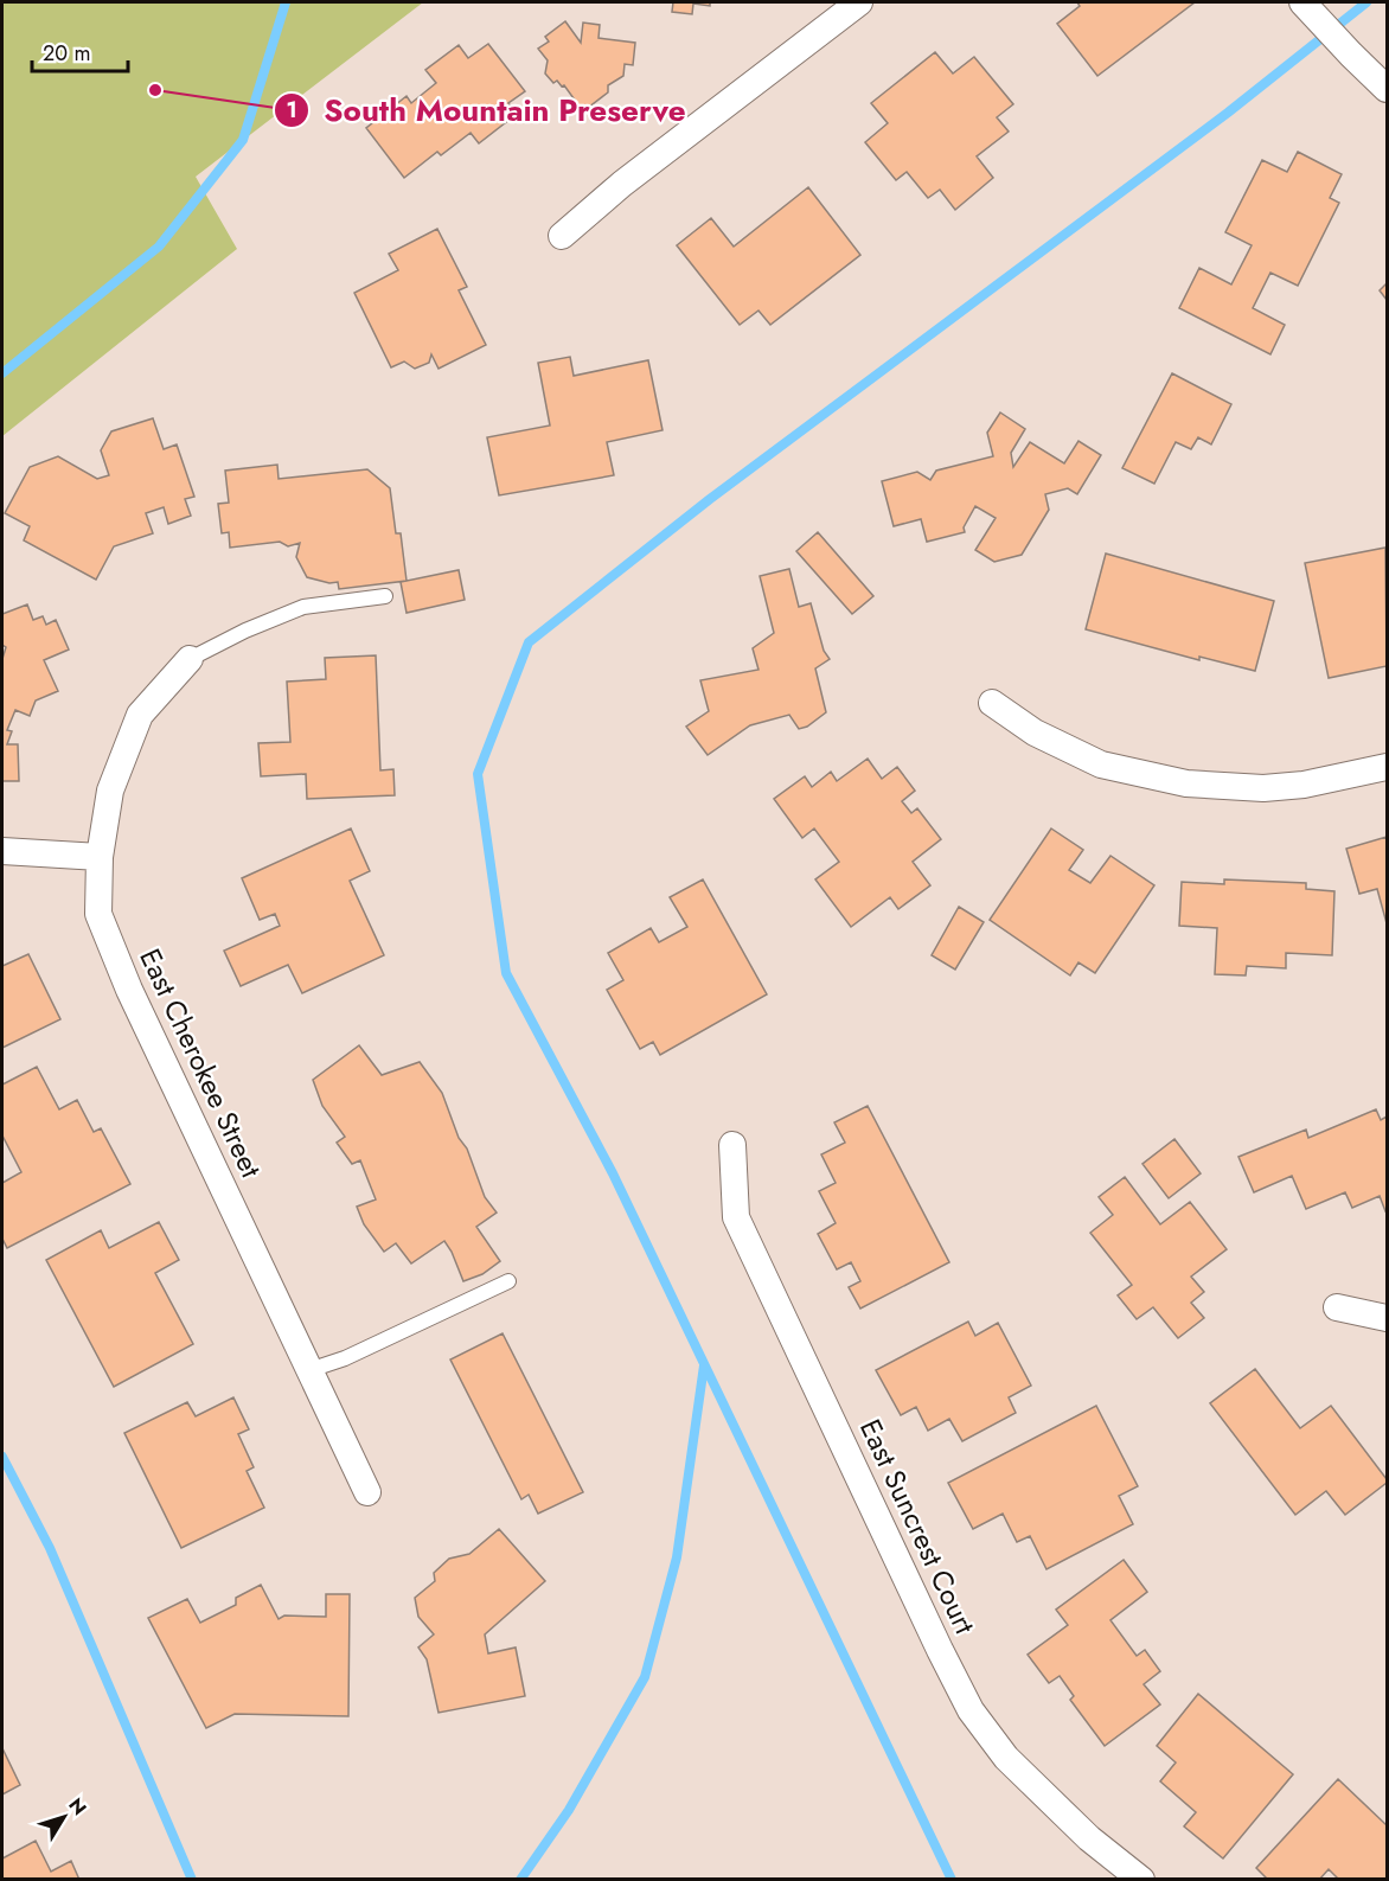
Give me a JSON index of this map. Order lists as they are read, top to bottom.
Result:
{
  "streets": {
    "street": ["East Cherokee Street", "East Suncrest Court"]
  },
  "places": ["South Mountain Preserve"],
  "scale_bar": "20 m",
  "north": "top right"
}
